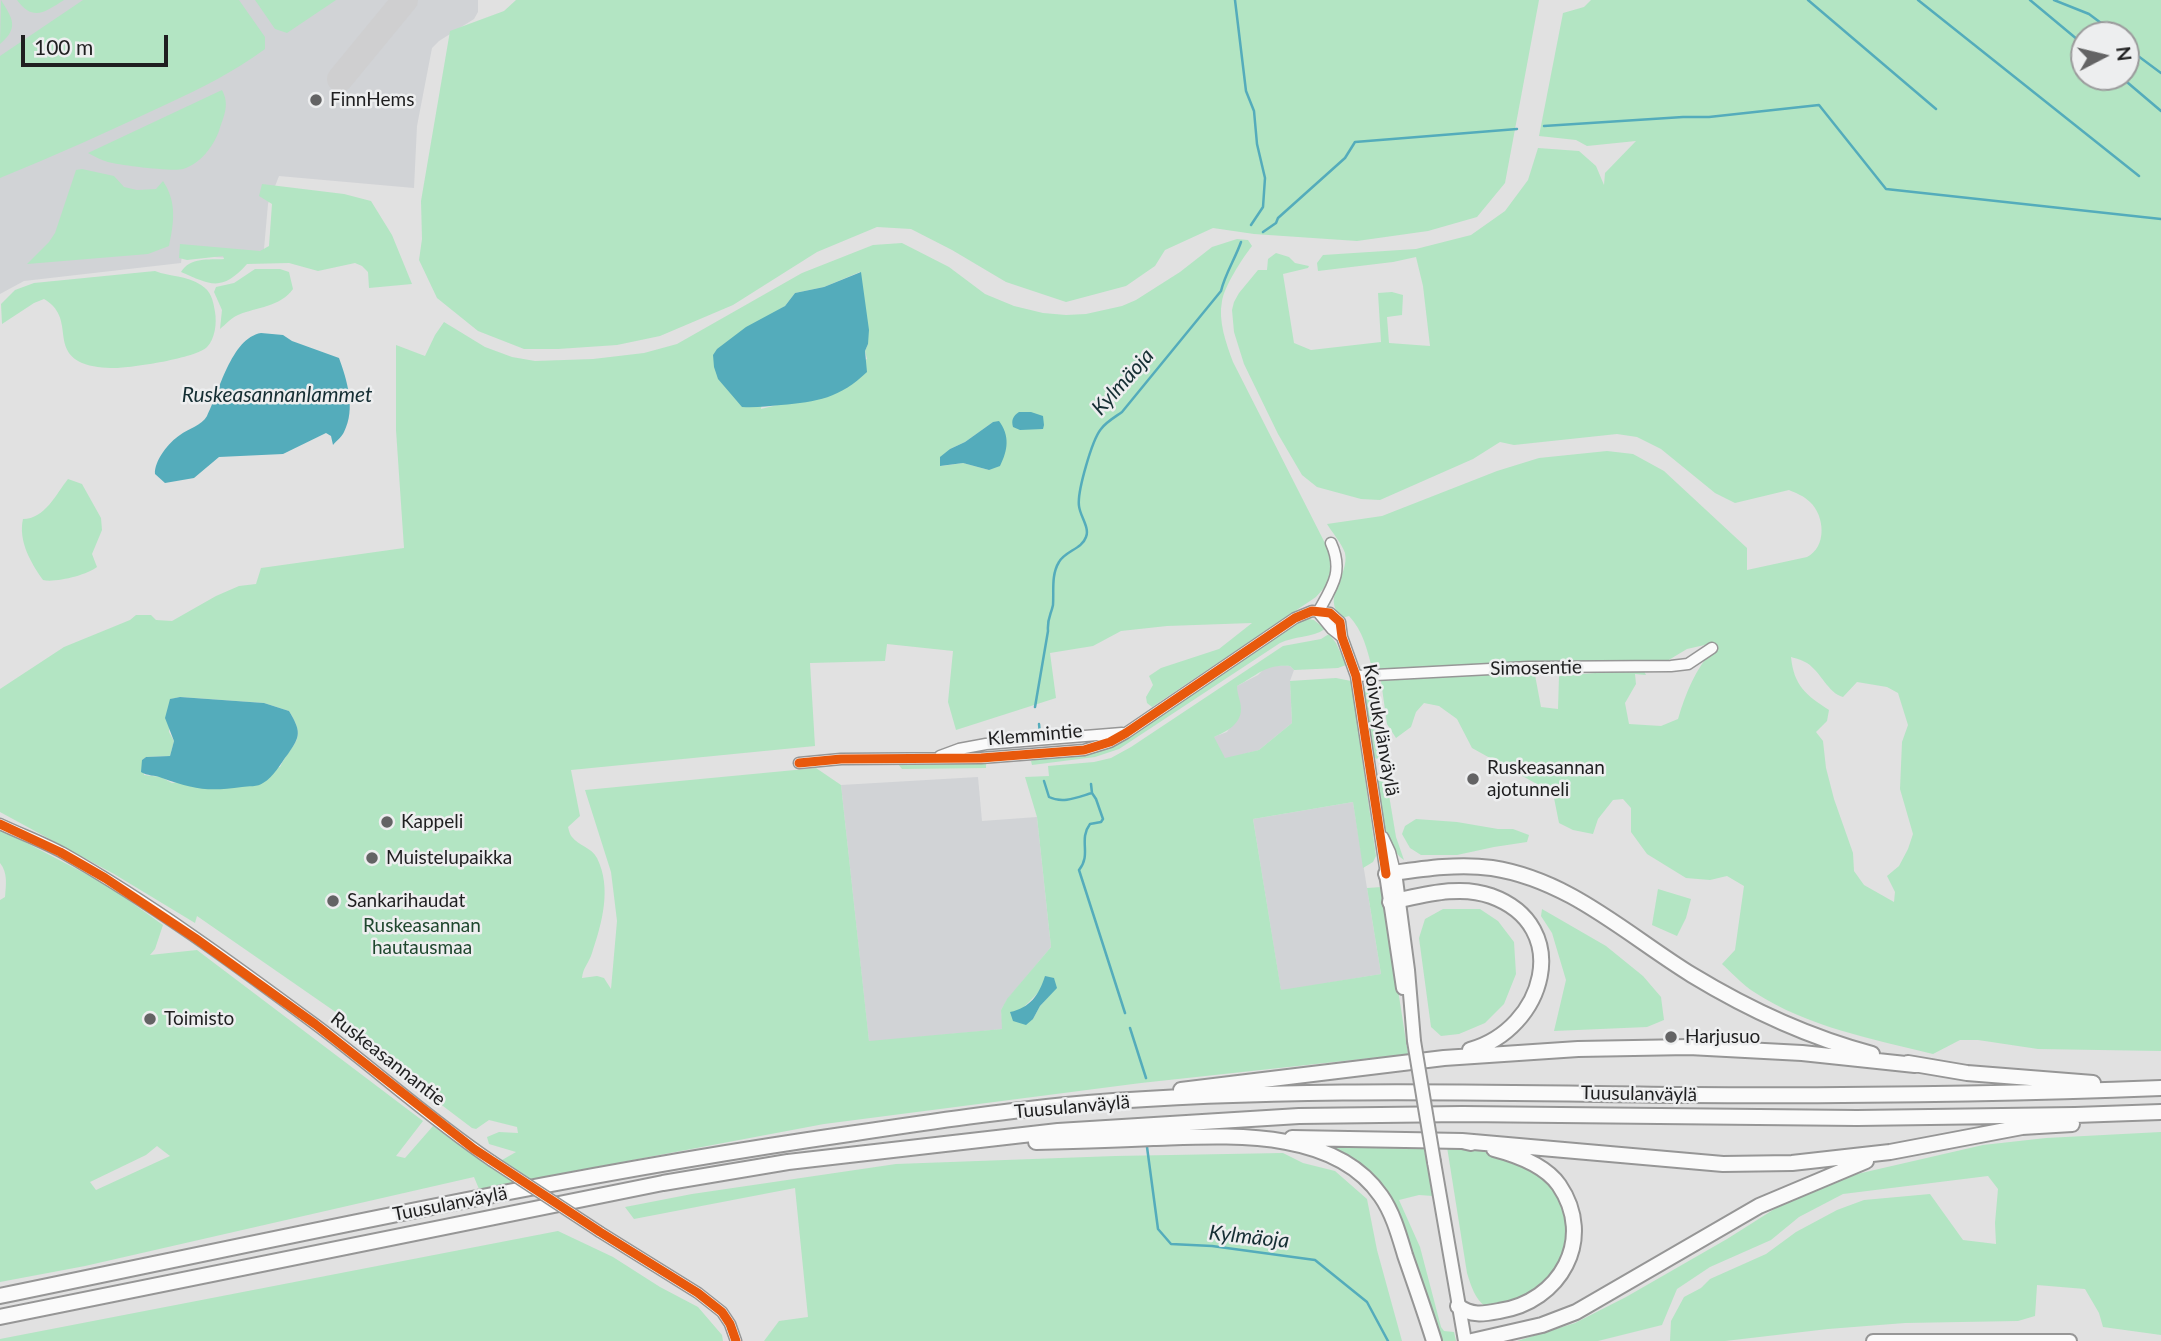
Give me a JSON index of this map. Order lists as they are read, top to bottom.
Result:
{
  "streets": {
    "highway": ["Tuusulanväylä"],
    "main road": ["Koivukylänväylä"],
    "street": ["Simosentie", "Klemmintie", "Ruskeasannantie"]
  },
  "crossings": [
    ["Simosentie", "Koivukylänväylä"],
    ["Koivukylänväylä", "Klemmintie"]
  ],
  "water": ["Kylmäoja", "Ruskeasannanlammet"],
  "parks": ["Ruskeasannan hautausmaa"],
  "places": [
    "FinnHems",
    "Ruskeasannan ajotunneli",
    "Kappeli",
    "Muistelupaikka",
    "Sankarihaudat",
    "Toimisto",
    "Harjusuo"
  ],
  "scale_bar": "100 m",
  "north": "right"
}
